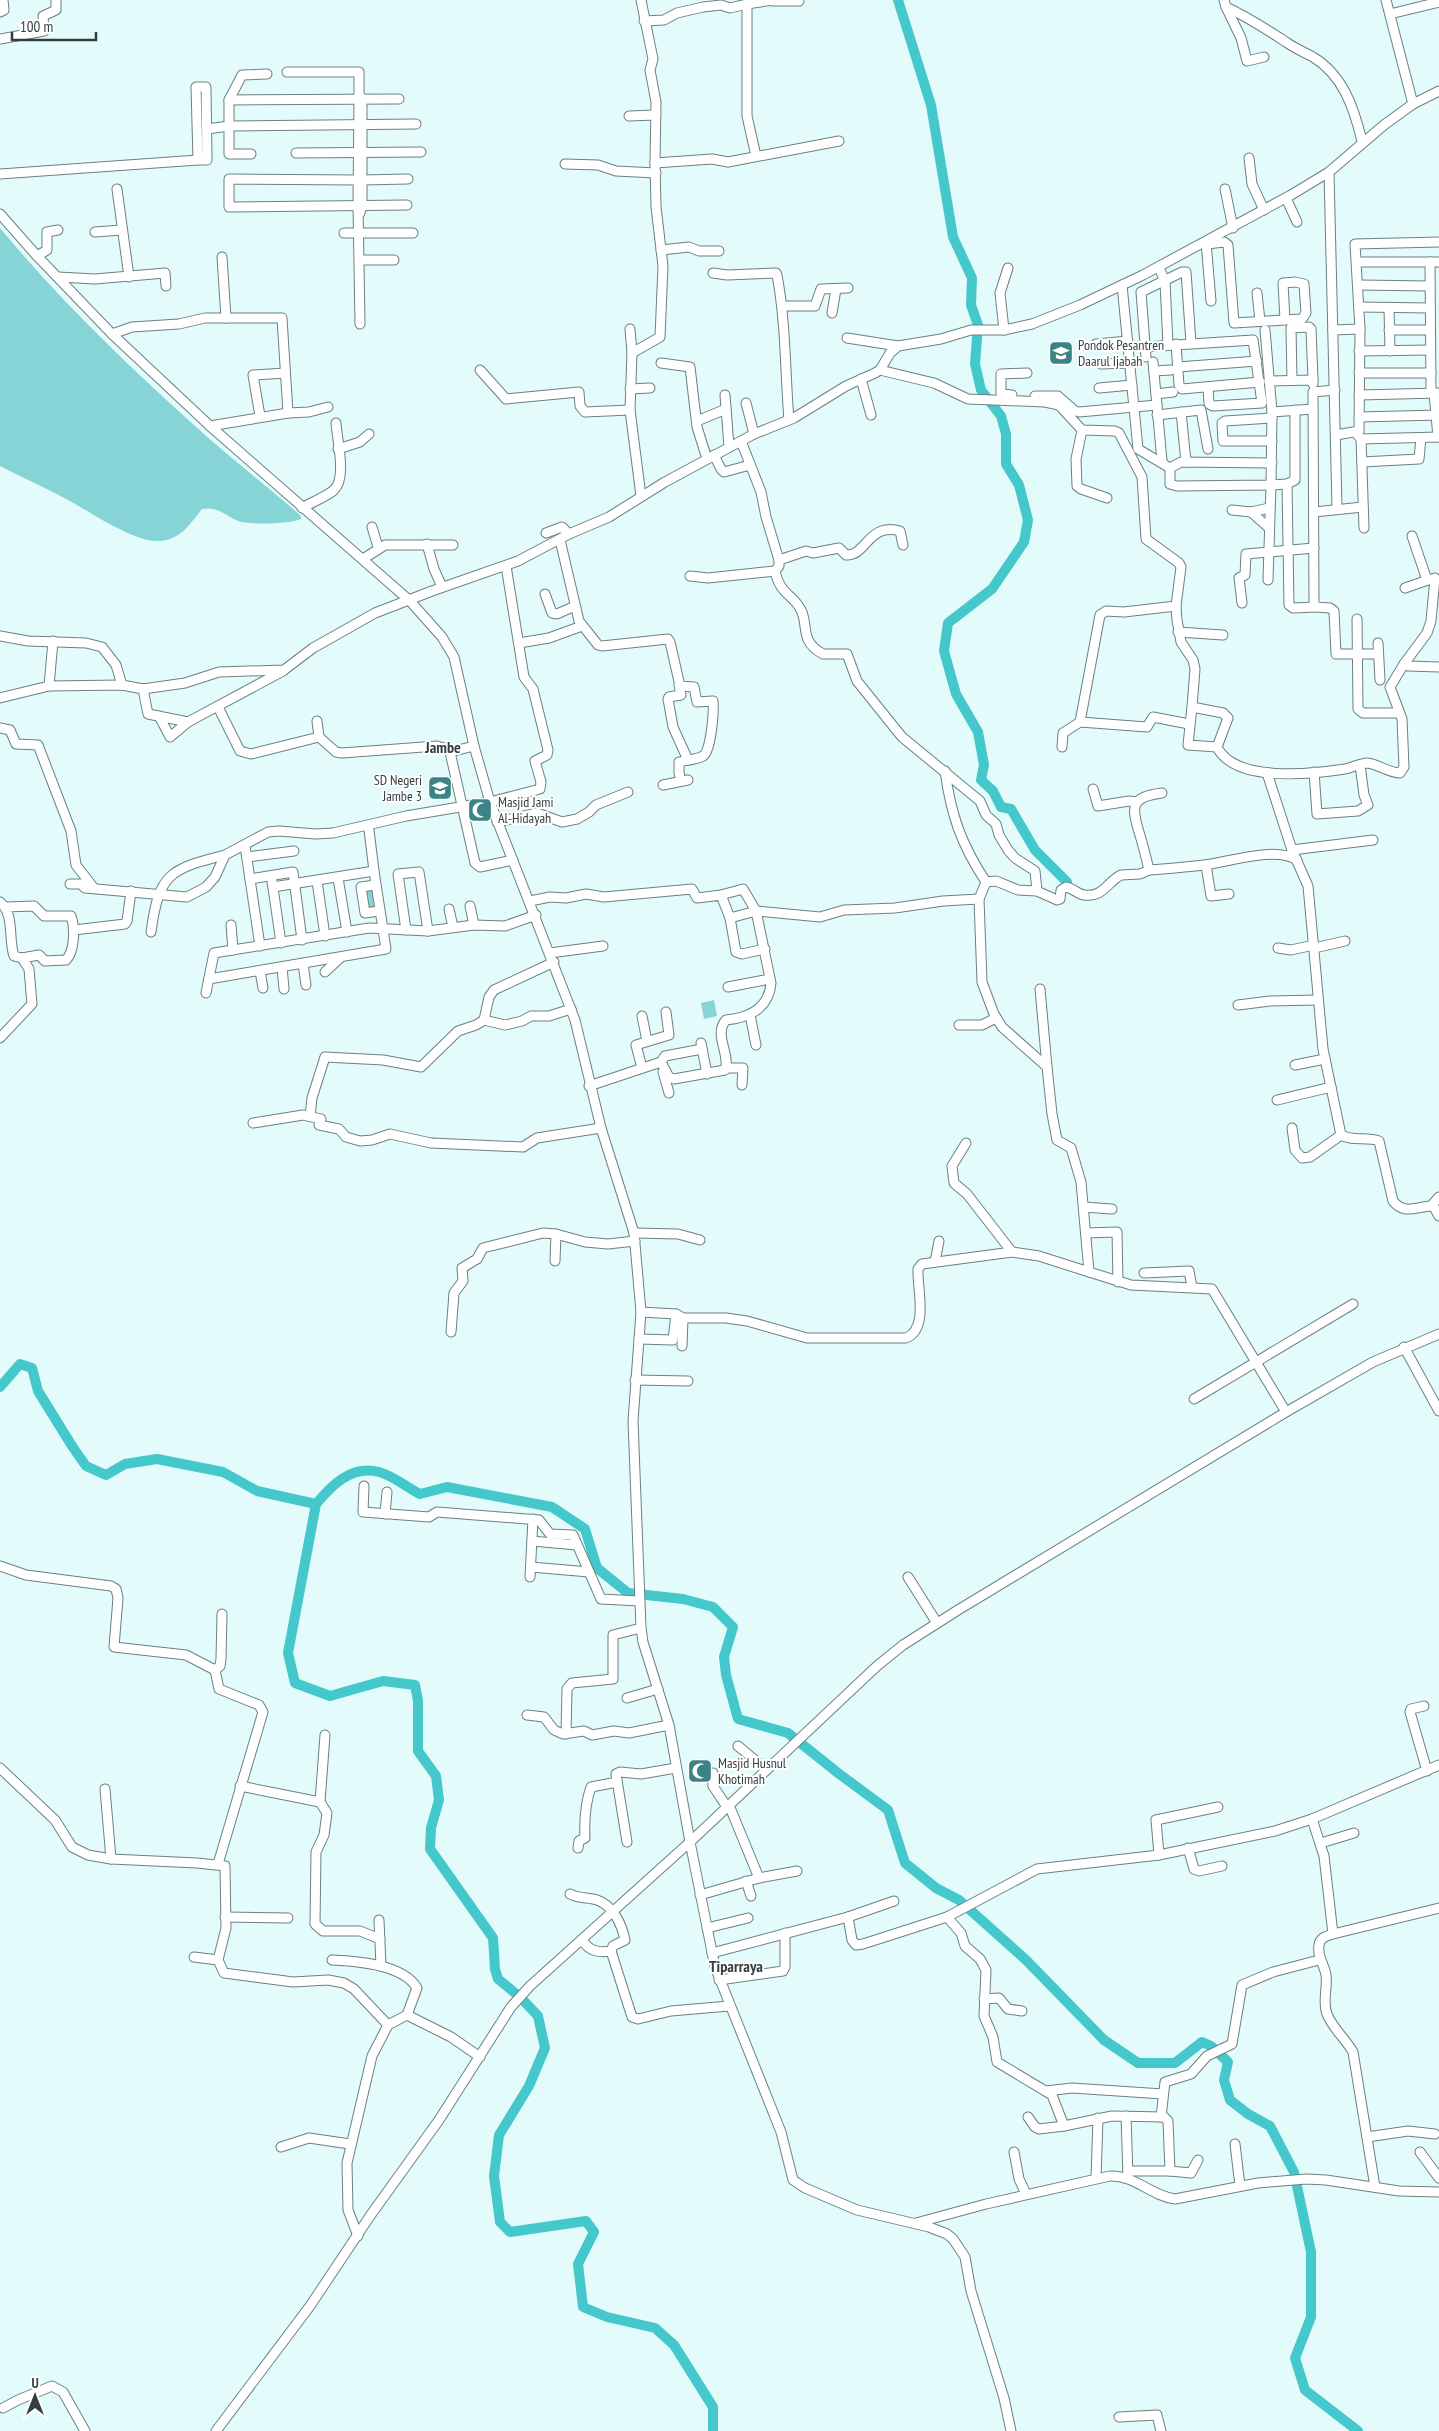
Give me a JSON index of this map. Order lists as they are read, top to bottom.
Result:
{
  "districts": ["Jambe", "Tiparraya"],
  "places": {
    "school or university": ["Pondok Pesantren Daarul Ijabah", "SD Negeri Jambe 3"],
    "mosque": ["Masjid Jami Al-Hidayah", "Masjid Husnul Khotimah"]
  },
  "scale_bar": "100 m",
  "north": "top"
}
